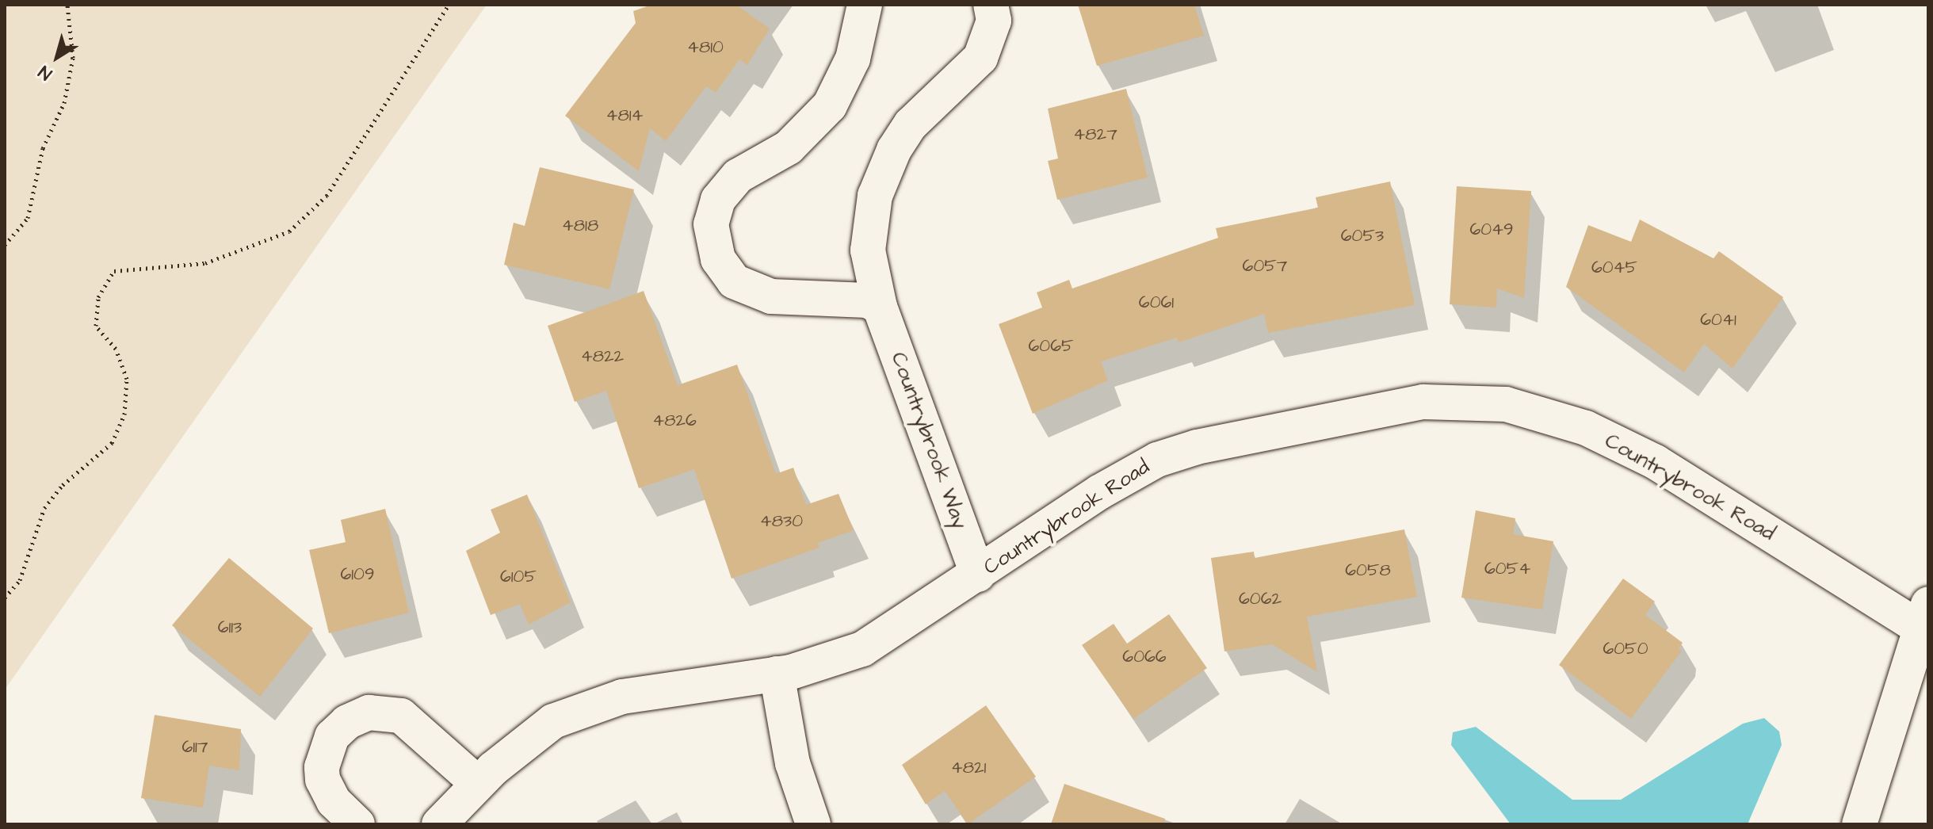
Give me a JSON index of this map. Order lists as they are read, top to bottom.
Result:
{
  "streets": {
    "street": ["Countrybrook Way", "Countrybrook Road"]
  },
  "crossings": [
    ["Countrybrook Way", "Countrybrook Road"]
  ],
  "house_numbers": [
    "4810",
    "4814",
    "4827",
    "4818",
    "6049",
    "6053",
    "6057",
    "6045",
    "6061",
    "6041",
    "6065",
    "4822",
    "4826",
    "4830",
    "6054",
    "6058",
    "6109",
    "6105",
    "6062",
    "6113",
    "6050",
    "6066",
    "6117",
    "4821"
  ],
  "north": "bottom left"
}
